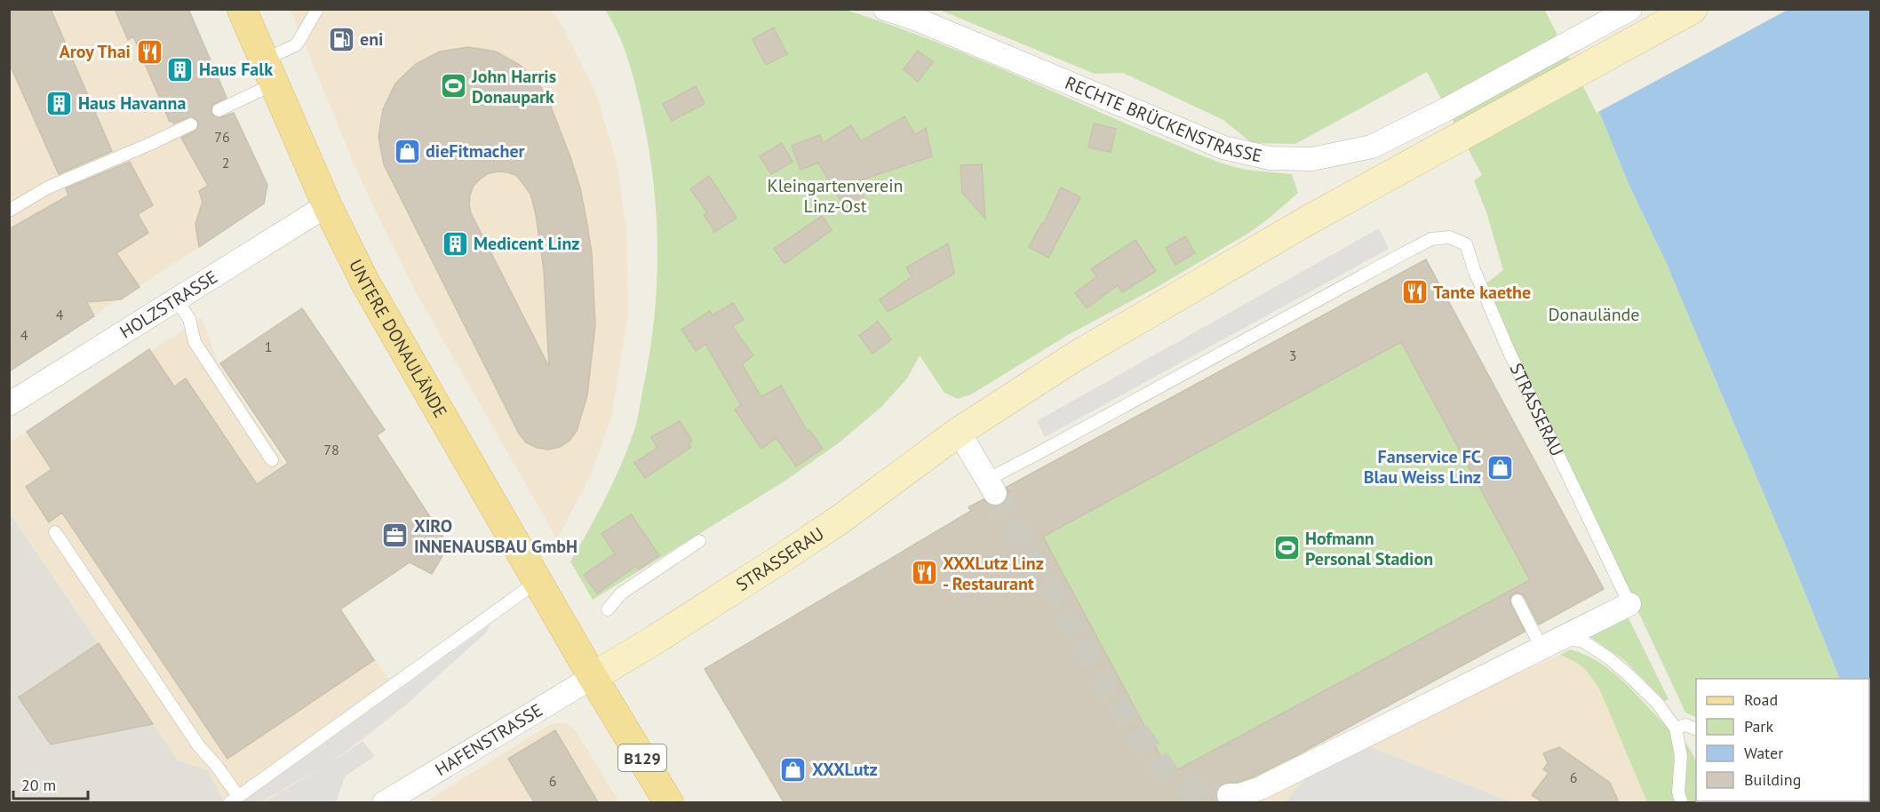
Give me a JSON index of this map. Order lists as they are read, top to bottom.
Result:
{
  "streets": {
    "main road": ["UNTERE DONAULÄNDE", "STRASSERAU", "B129"],
    "street": ["RECHTE BRÜCKENSTRASSE", "HOLZSTRASSE", "HAFENSTRASSE"]
  },
  "crossings": [
    ["HOLZSTRASSE", "UNTERE DONAULÄNDE"],
    ["UNTERE DONAULÄNDE", "STRASSERAU"],
    ["UNTERE DONAULÄNDE", "HAFENSTRASSE"],
    ["UNTERE DONAULÄNDE", "B129"],
    ["STRASSERAU", "HAFENSTRASSE"],
    ["STRASSERAU", "B129"],
    ["HAFENSTRASSE", "B129"]
  ],
  "parks": ["Kleingartenverein Linz-Ost", "Donaulände"],
  "places": {
    "fuel station": ["eni"],
    "restaurant": ["Aroy Thai", "Tante kaethe", "XXXLutz Linz - Restaurant"],
    "building": ["Haus Falk", "Haus Havanna", "Medicent Linz"],
    "sports": ["John Harris Donaupark", "Hofmann Personal Stadion"],
    "shop": ["dieFitmacher", "Fanservice FC Blau Weiss Linz", "XXXLutz"],
    "office": ["XIRO INNENAUSBAU GmbH"]
  },
  "house_numbers": [
    "76",
    "2",
    "4",
    "4",
    "1",
    "3",
    "78",
    "6",
    "6"
  ],
  "legend": [
    "Road",
    "Park",
    "Water",
    "Building"
  ],
  "scale_bar": "20 m"
}
